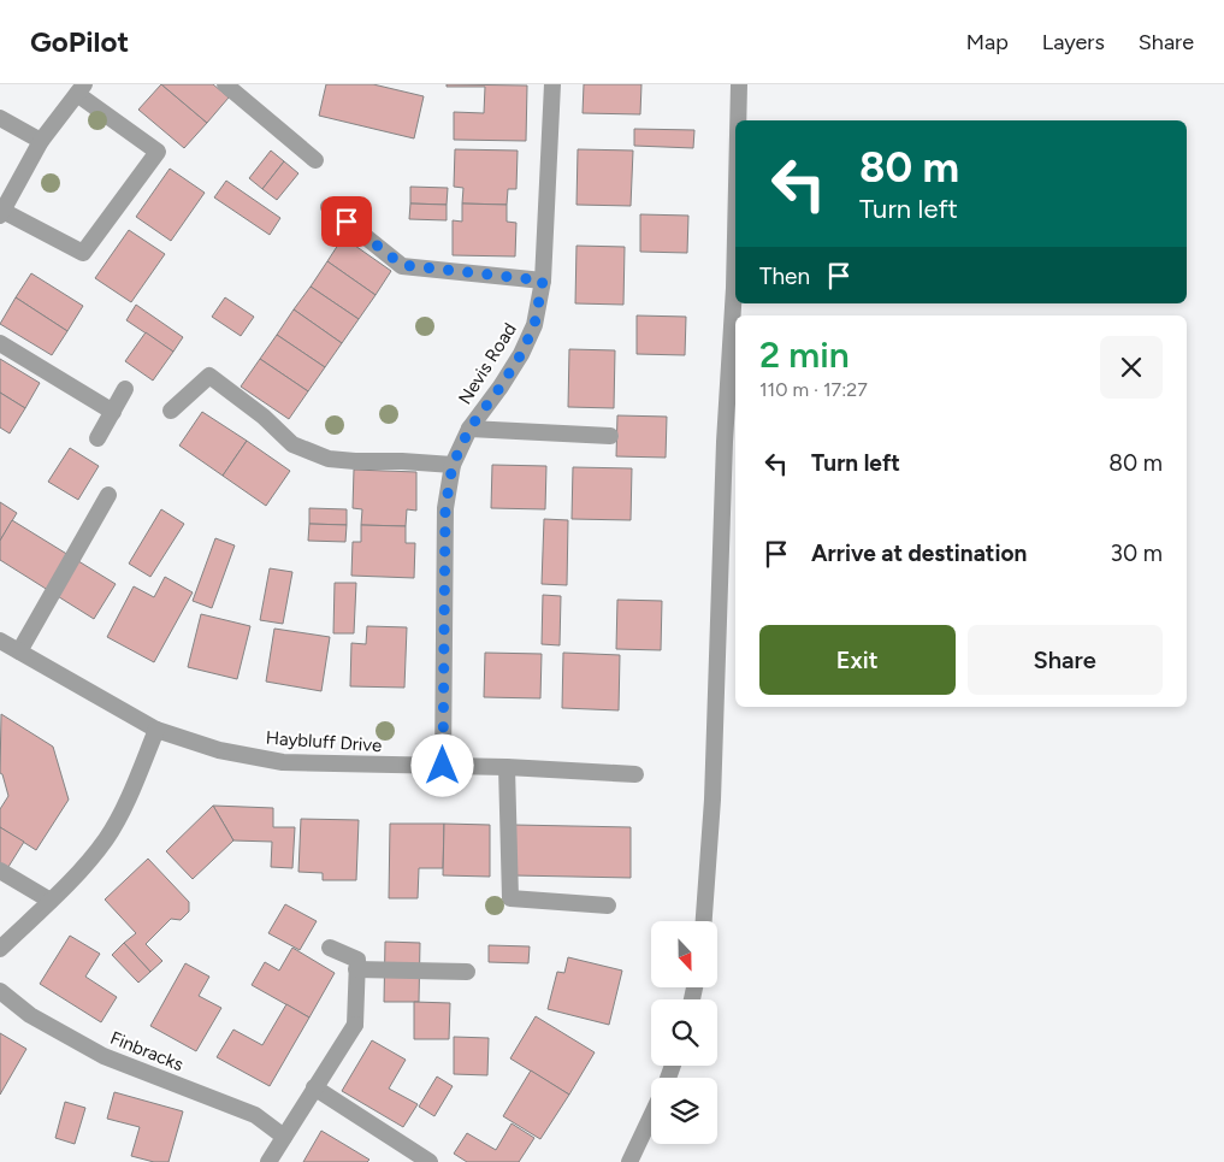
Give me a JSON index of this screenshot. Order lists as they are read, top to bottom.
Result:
{
  "streets": {
    "street": ["Nevis Road", "Haybluff Drive", "Finbracks"]
  },
  "crossings": [
    ["Nevis Road", "Haybluff Drive"]
  ],
  "north": "bottom",
  "page": {
    "header": "GoPilot",
    "nav": ["Map", "Layers", "Share"],
    "turn": ["80 m", "Turn left"],
    "then": "Then",
    "heading": ["2 min", "110 m · 17:27"],
    "list": [
      {
        "name": "Turn left",
        "value": "80 m"
      },
      {
        "name": "Arrive at destination",
        "value": "30 m"
      }
    ],
    "buttons": ["Exit", "Share"]
  }
}
